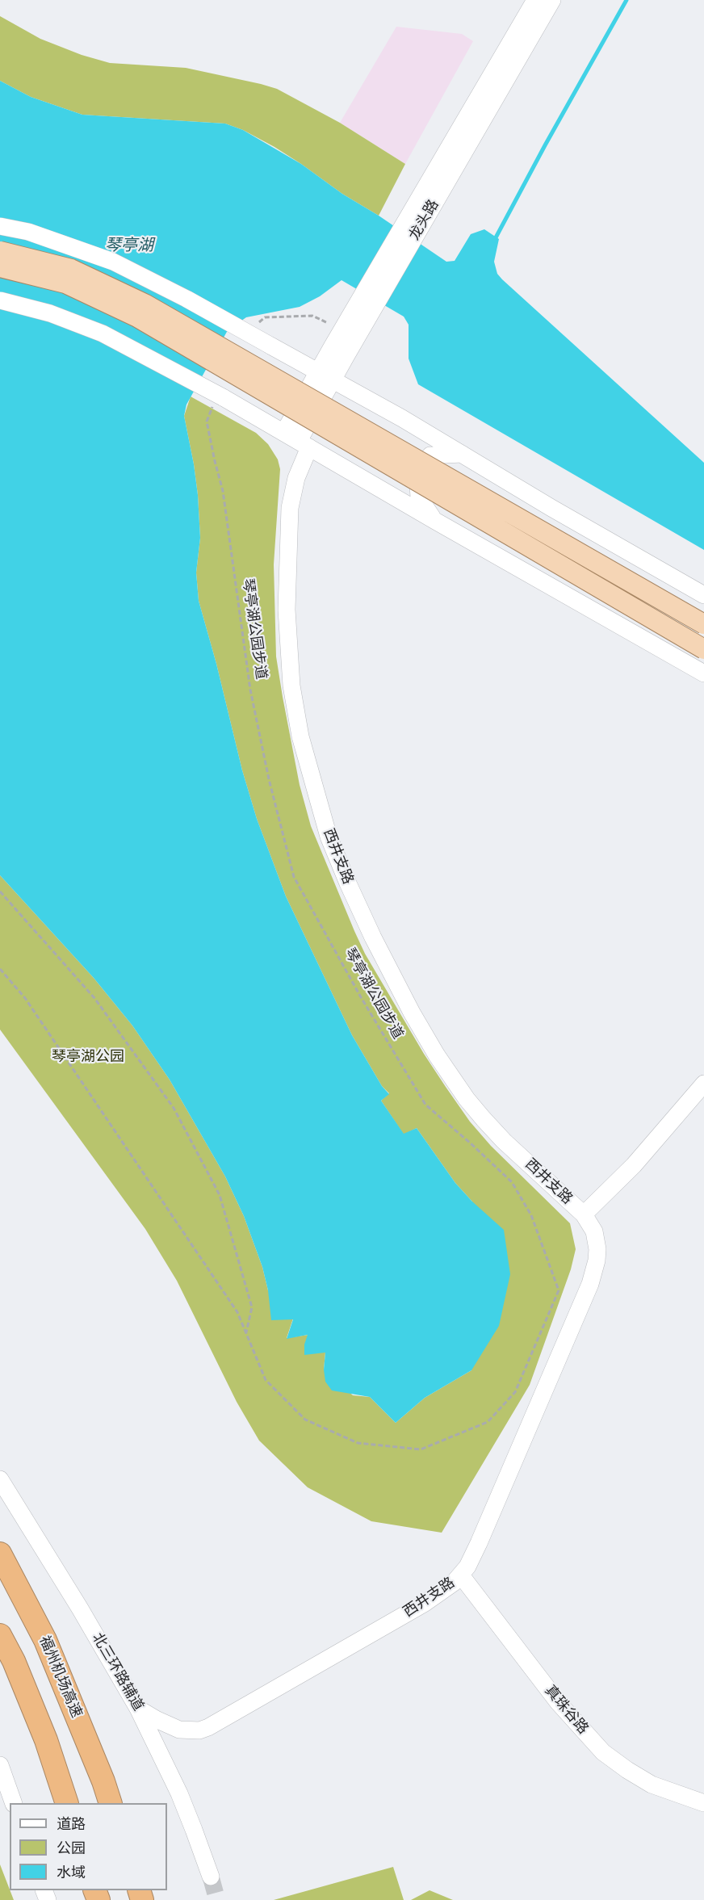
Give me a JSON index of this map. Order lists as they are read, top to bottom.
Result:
{
  "streets": {
    "highway": ["福州机场高速"],
    "main road": [
      "龙头路",
      "西井支路",
      "北三环路辅道",
      "真珠谷路"
    ],
    "path": ["琴亭湖公园步道"]
  },
  "crossings": [
    ["龙头路", "西井支路"],
    ["西井支路", "北三环路辅道"],
    ["西井支路", "真珠谷路"]
  ],
  "water": ["琴亭湖"],
  "parks": ["琴亭湖公园"],
  "legend": ["道路", "公园", "水域"]
}
